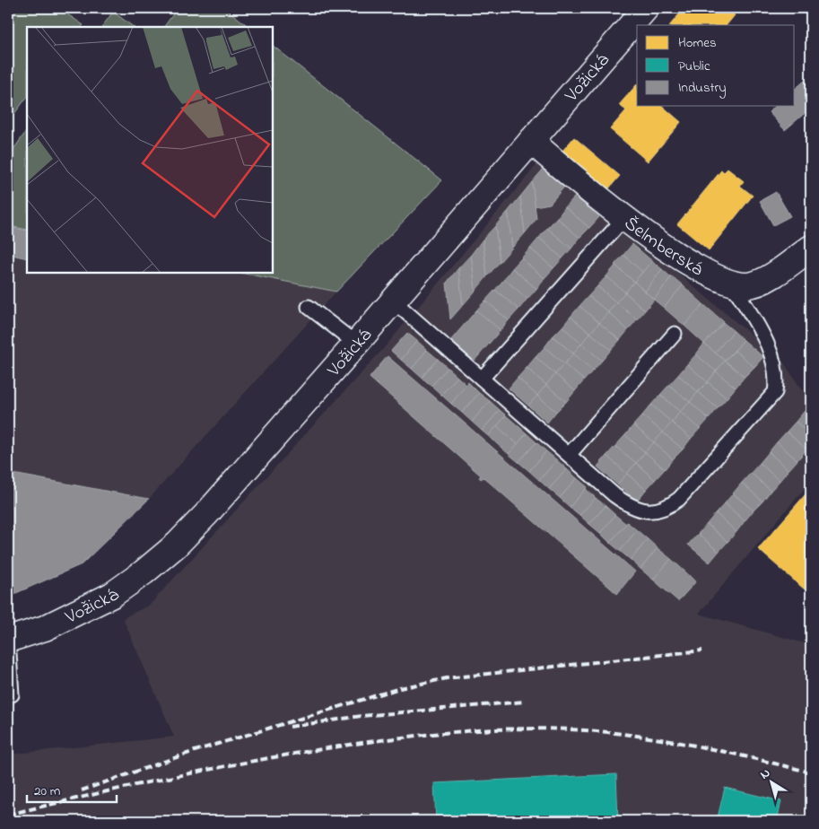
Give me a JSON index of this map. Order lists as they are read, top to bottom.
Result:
{
  "streets": {
    "street": ["Vožická", "Šelmberská"]
  },
  "crossings": [
    ["Vožická", "Šelmberská"]
  ],
  "legend": ["Homes", "Public", "Industry"],
  "scale_bar": "20 m",
  "north": "top left"
}
